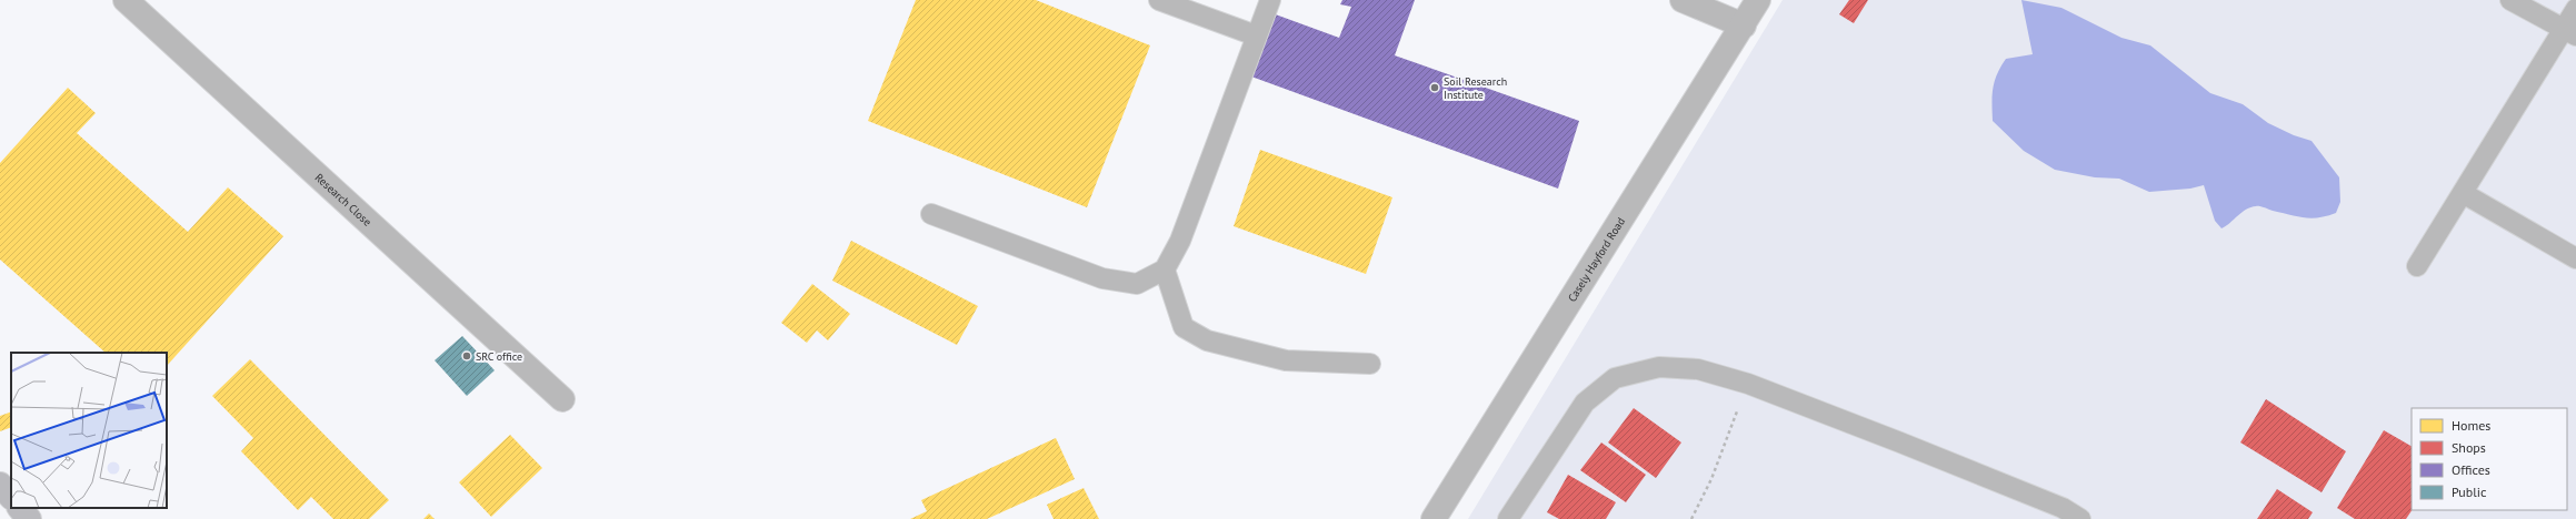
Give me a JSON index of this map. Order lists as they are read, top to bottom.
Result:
{
  "streets": {
    "street": ["Research Close", "Casely Hayford Road"]
  },
  "places": ["Soil Research Institute", "SRC office"],
  "legend": [
    "Homes",
    "Shops",
    "Offices",
    "Public"
  ]
}
